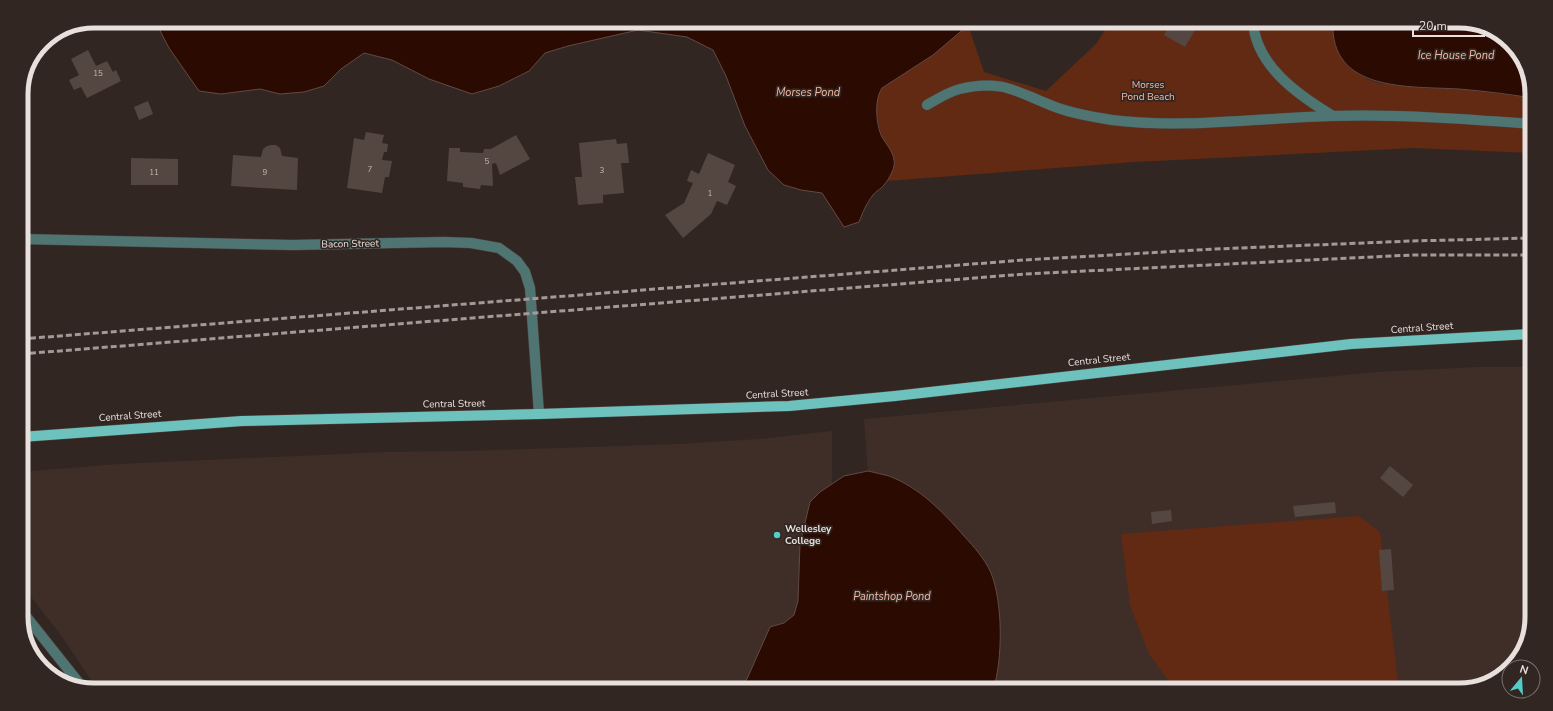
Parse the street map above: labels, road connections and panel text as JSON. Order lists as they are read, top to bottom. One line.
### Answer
{"streets":{"main road":["Central Street"],"street":["Bacon Street"]},"crossings":[["Bacon Street","Central Street"]],"water":["Ice House Pond","Morses Pond","Paintshop Pond"],"parks":["Morses Pond Beach"],"places":["Wellesley College"],"house_numbers":["15","5","7","3","11","9","1"],"scale_bar":"20 m","north":"top"}
